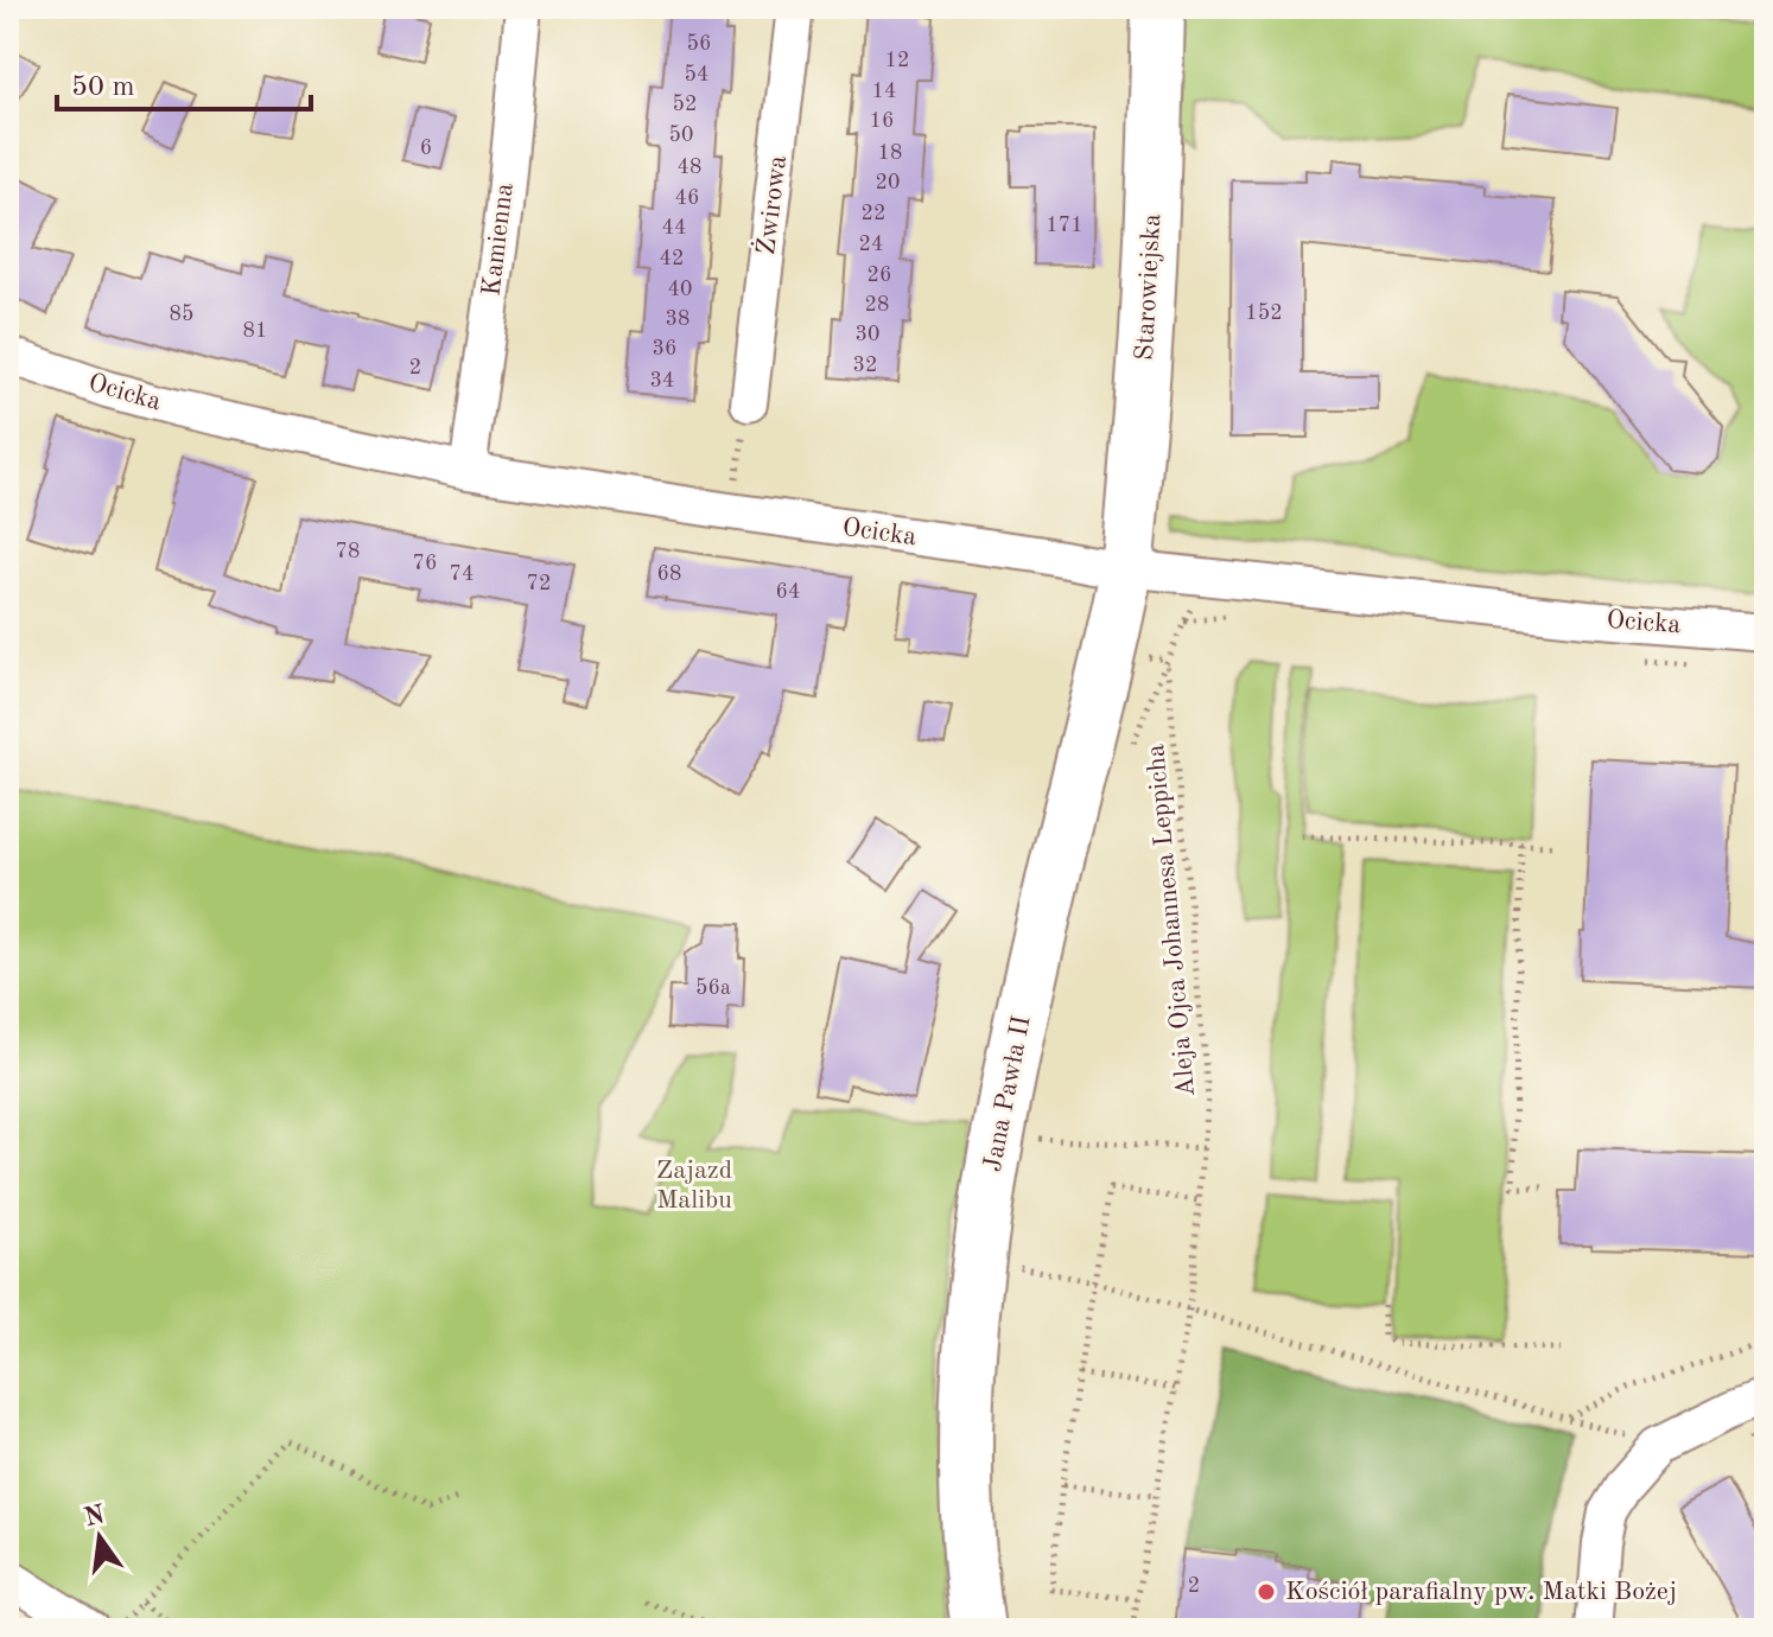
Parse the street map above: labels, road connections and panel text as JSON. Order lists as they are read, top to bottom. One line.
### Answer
{"streets":{"main road":["Starowiejska","Jana Pawła II"],"street":["Żwirowa","Kamienna","Ocicka"],"path":["Aleja Ojca Johannesa Leppicha"]},"crossings":[["Kamienna","Ocicka"],["Starowiejska","Ocicka"],["Starowiejska","Jana Pawła II"],["Ocicka","Jana Pawła II"]],"parks":["Zajazd Malibu"],"places":["Kościół parafialny pw. Matki Bożej"],"house_numbers":["56","12","54","14","52","16","50","6","18","48","20","46","22","171","44","24","42","26","40","28","152","85","38","81","30","36","32","2","34","78","76","74","68","72","64","56a","2"],"scale_bar":"50 m","north":"top"}
